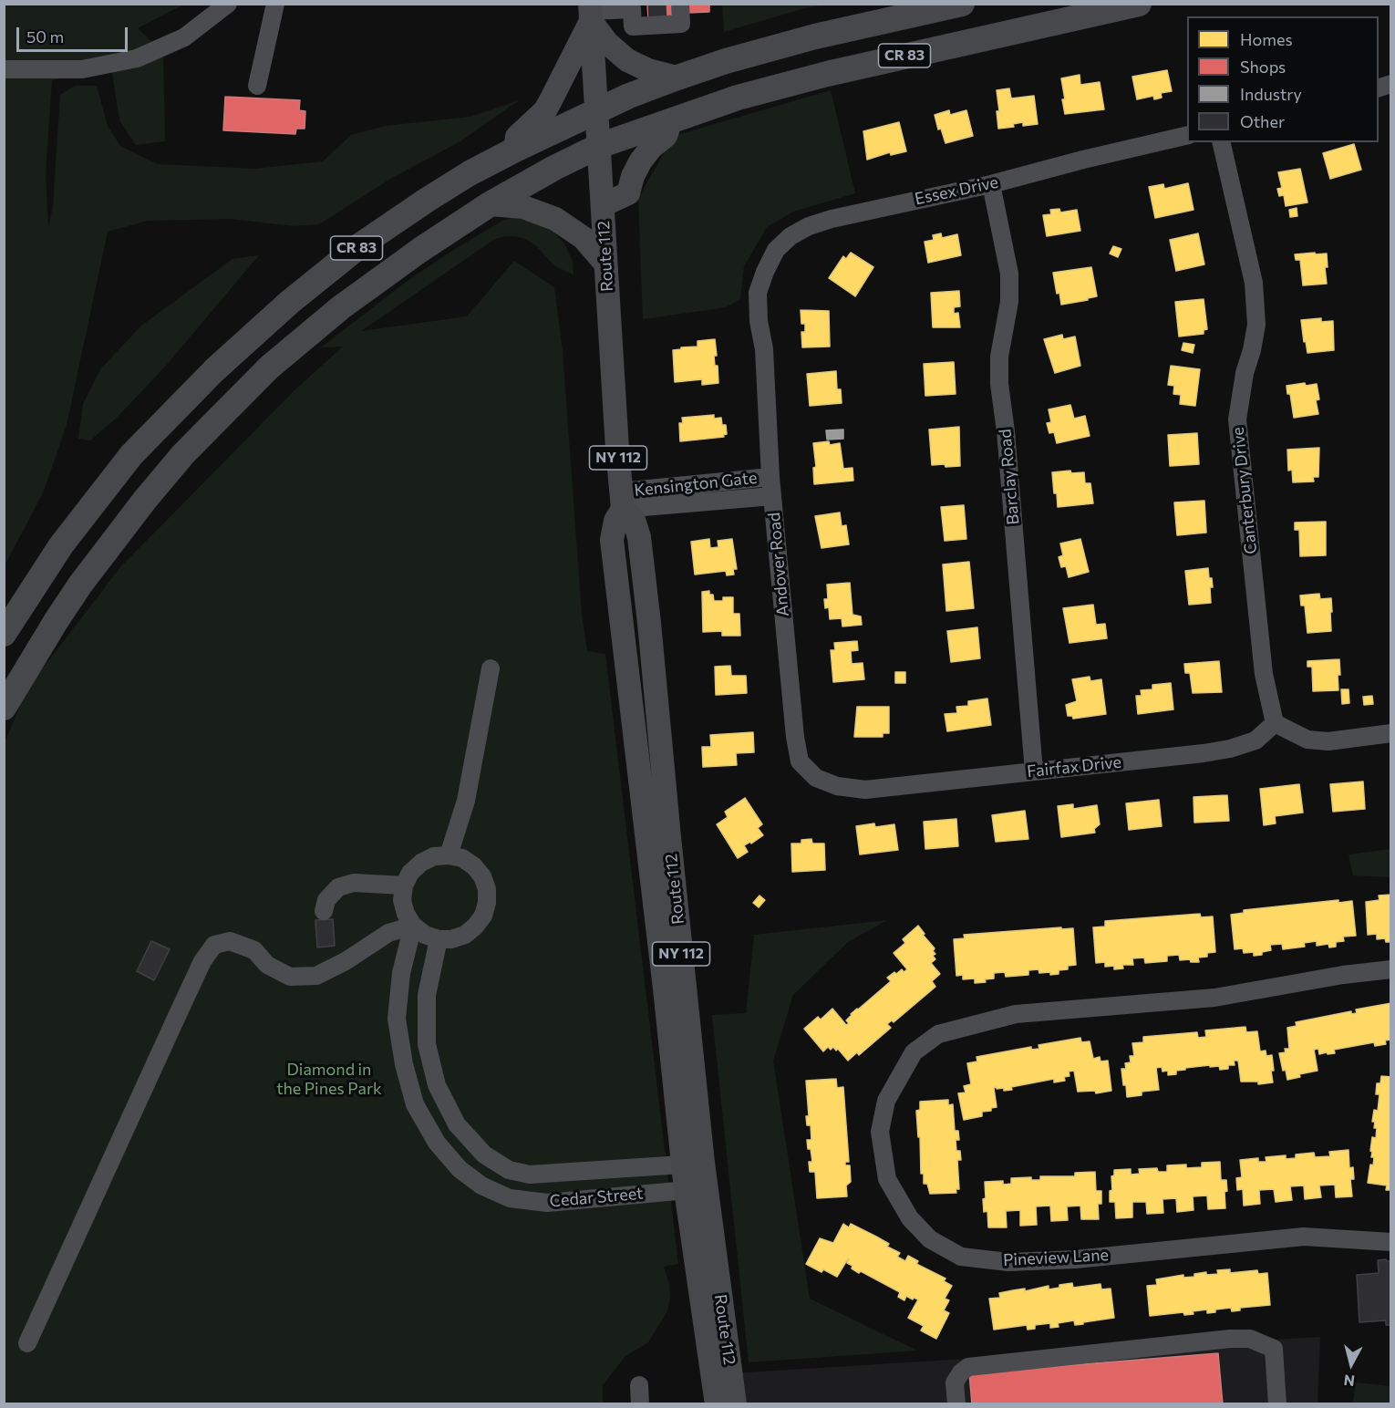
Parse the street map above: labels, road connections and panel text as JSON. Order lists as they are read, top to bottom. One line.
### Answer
{"streets":{"highway":["CR 83"],"main road":["Route 112","NY 112"],"street":["Essex Drive","Barclay Road","Kensington Gate","Canterbury Drive","Andover Road","Fairfax Drive","Cedar Street","Pineview Lane"]},"crossings":[["CR 83","Route 112"],["Essex Drive","Barclay Road"],["Essex Drive","Andover Road"],["Route 112","Kensington Gate"],["Route 112","Cedar Street"],["Barclay Road","Fairfax Drive"],["Kensington Gate","Andover Road"],["Canterbury Drive","Fairfax Drive"],["Andover Road","Fairfax Drive"]],"parks":["Diamond in the Pines Park"],"legend":["Homes","Shops","Industry","Other"],"scale_bar":"50 m","north":"bottom"}
